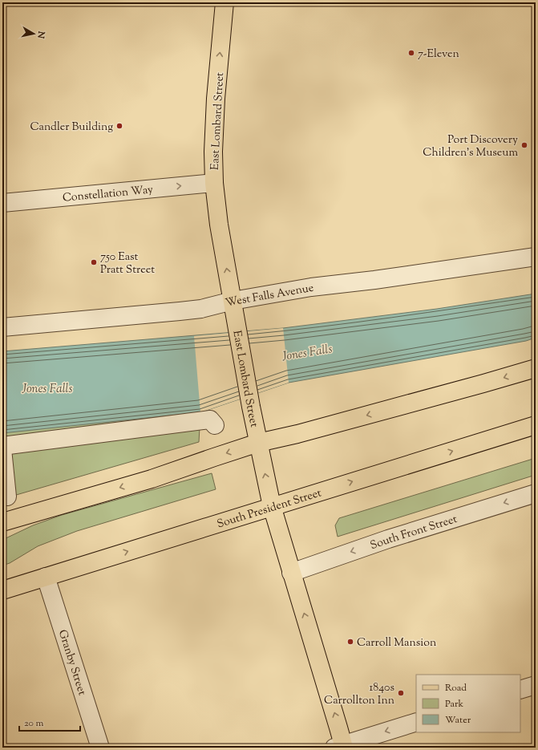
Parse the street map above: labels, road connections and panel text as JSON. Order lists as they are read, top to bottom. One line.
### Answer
{"streets":{"main road":["East Lombard Street","South President Street"],"street":["Constellation Way","West Falls Avenue","South Front Street","Granby Street"]},"crossings":[["East Lombard Street","Constellation Way"],["East Lombard Street","West Falls Avenue"],["East Lombard Street","South President Street"],["East Lombard Street","South Front Street"],["South President Street","Granby Street"]],"one_way":["East Lombard Street","Constellation Way","South Front Street"],"water":["Jones Falls"],"places":["7-Eleven","Candler Building","Port Discovery Children's Museum","750 East Pratt Street","Carroll Mansion","1840s Carrollton Inn"],"legend":["Road","Park","Water"],"scale_bar":"20 m","north":"right"}
